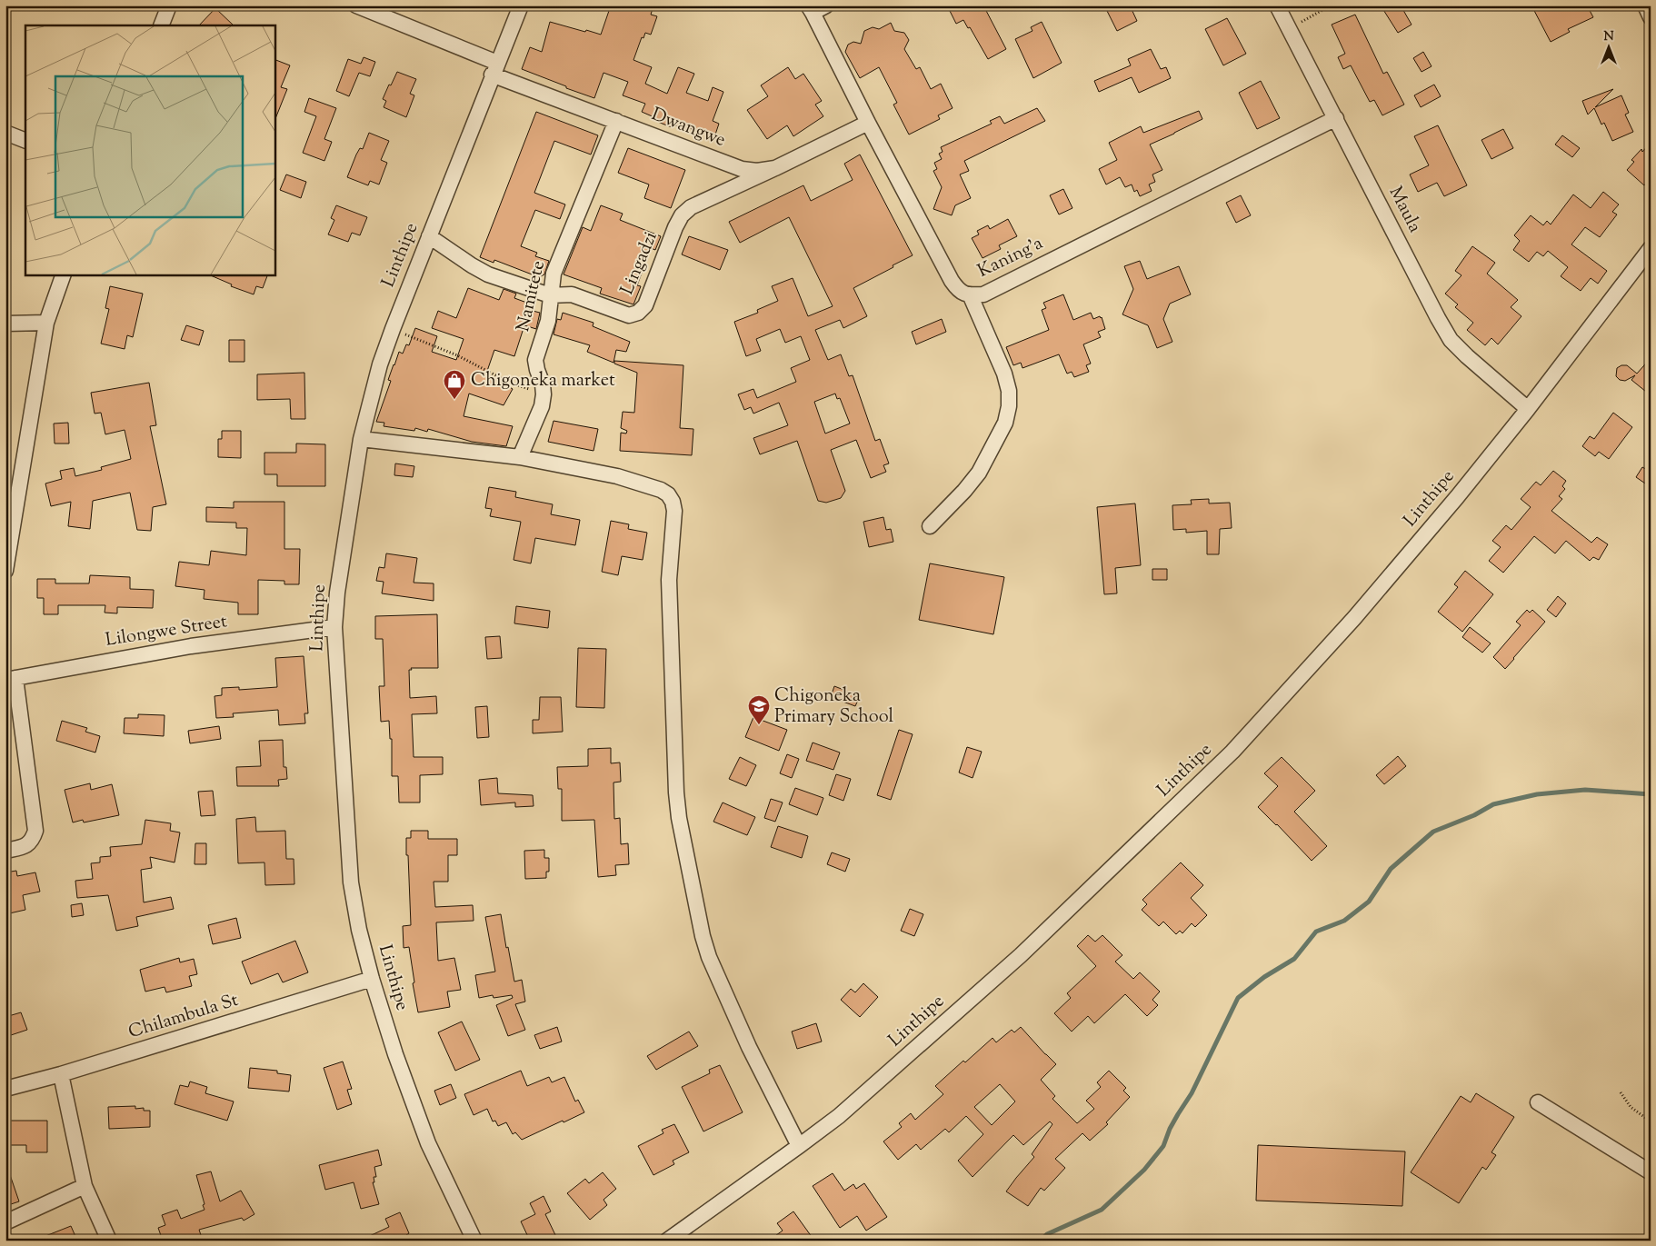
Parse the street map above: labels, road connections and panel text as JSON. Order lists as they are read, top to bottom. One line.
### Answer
{"streets":{"street":["Dwangwe","Maula","Linthipe","Kaning'a","Lingadzi","Namitete","Lilongwe Street","Chilambula St"]},"crossings":[["Dwangwe","Linthipe"],["Dwangwe","Kaning'a"],["Dwangwe","Lingadzi"],["Dwangwe","Namitete"],["Maula","Linthipe"],["Maula","Kaning'a"],["Linthipe","Lingadzi"],["Linthipe","Lilongwe Street"],["Linthipe","Chilambula St"],["Lingadzi","Namitete"]],"places":{"shop":["Chigoneka market"],"school or university":["Chigoneka Primary School"]},"north":"top"}
